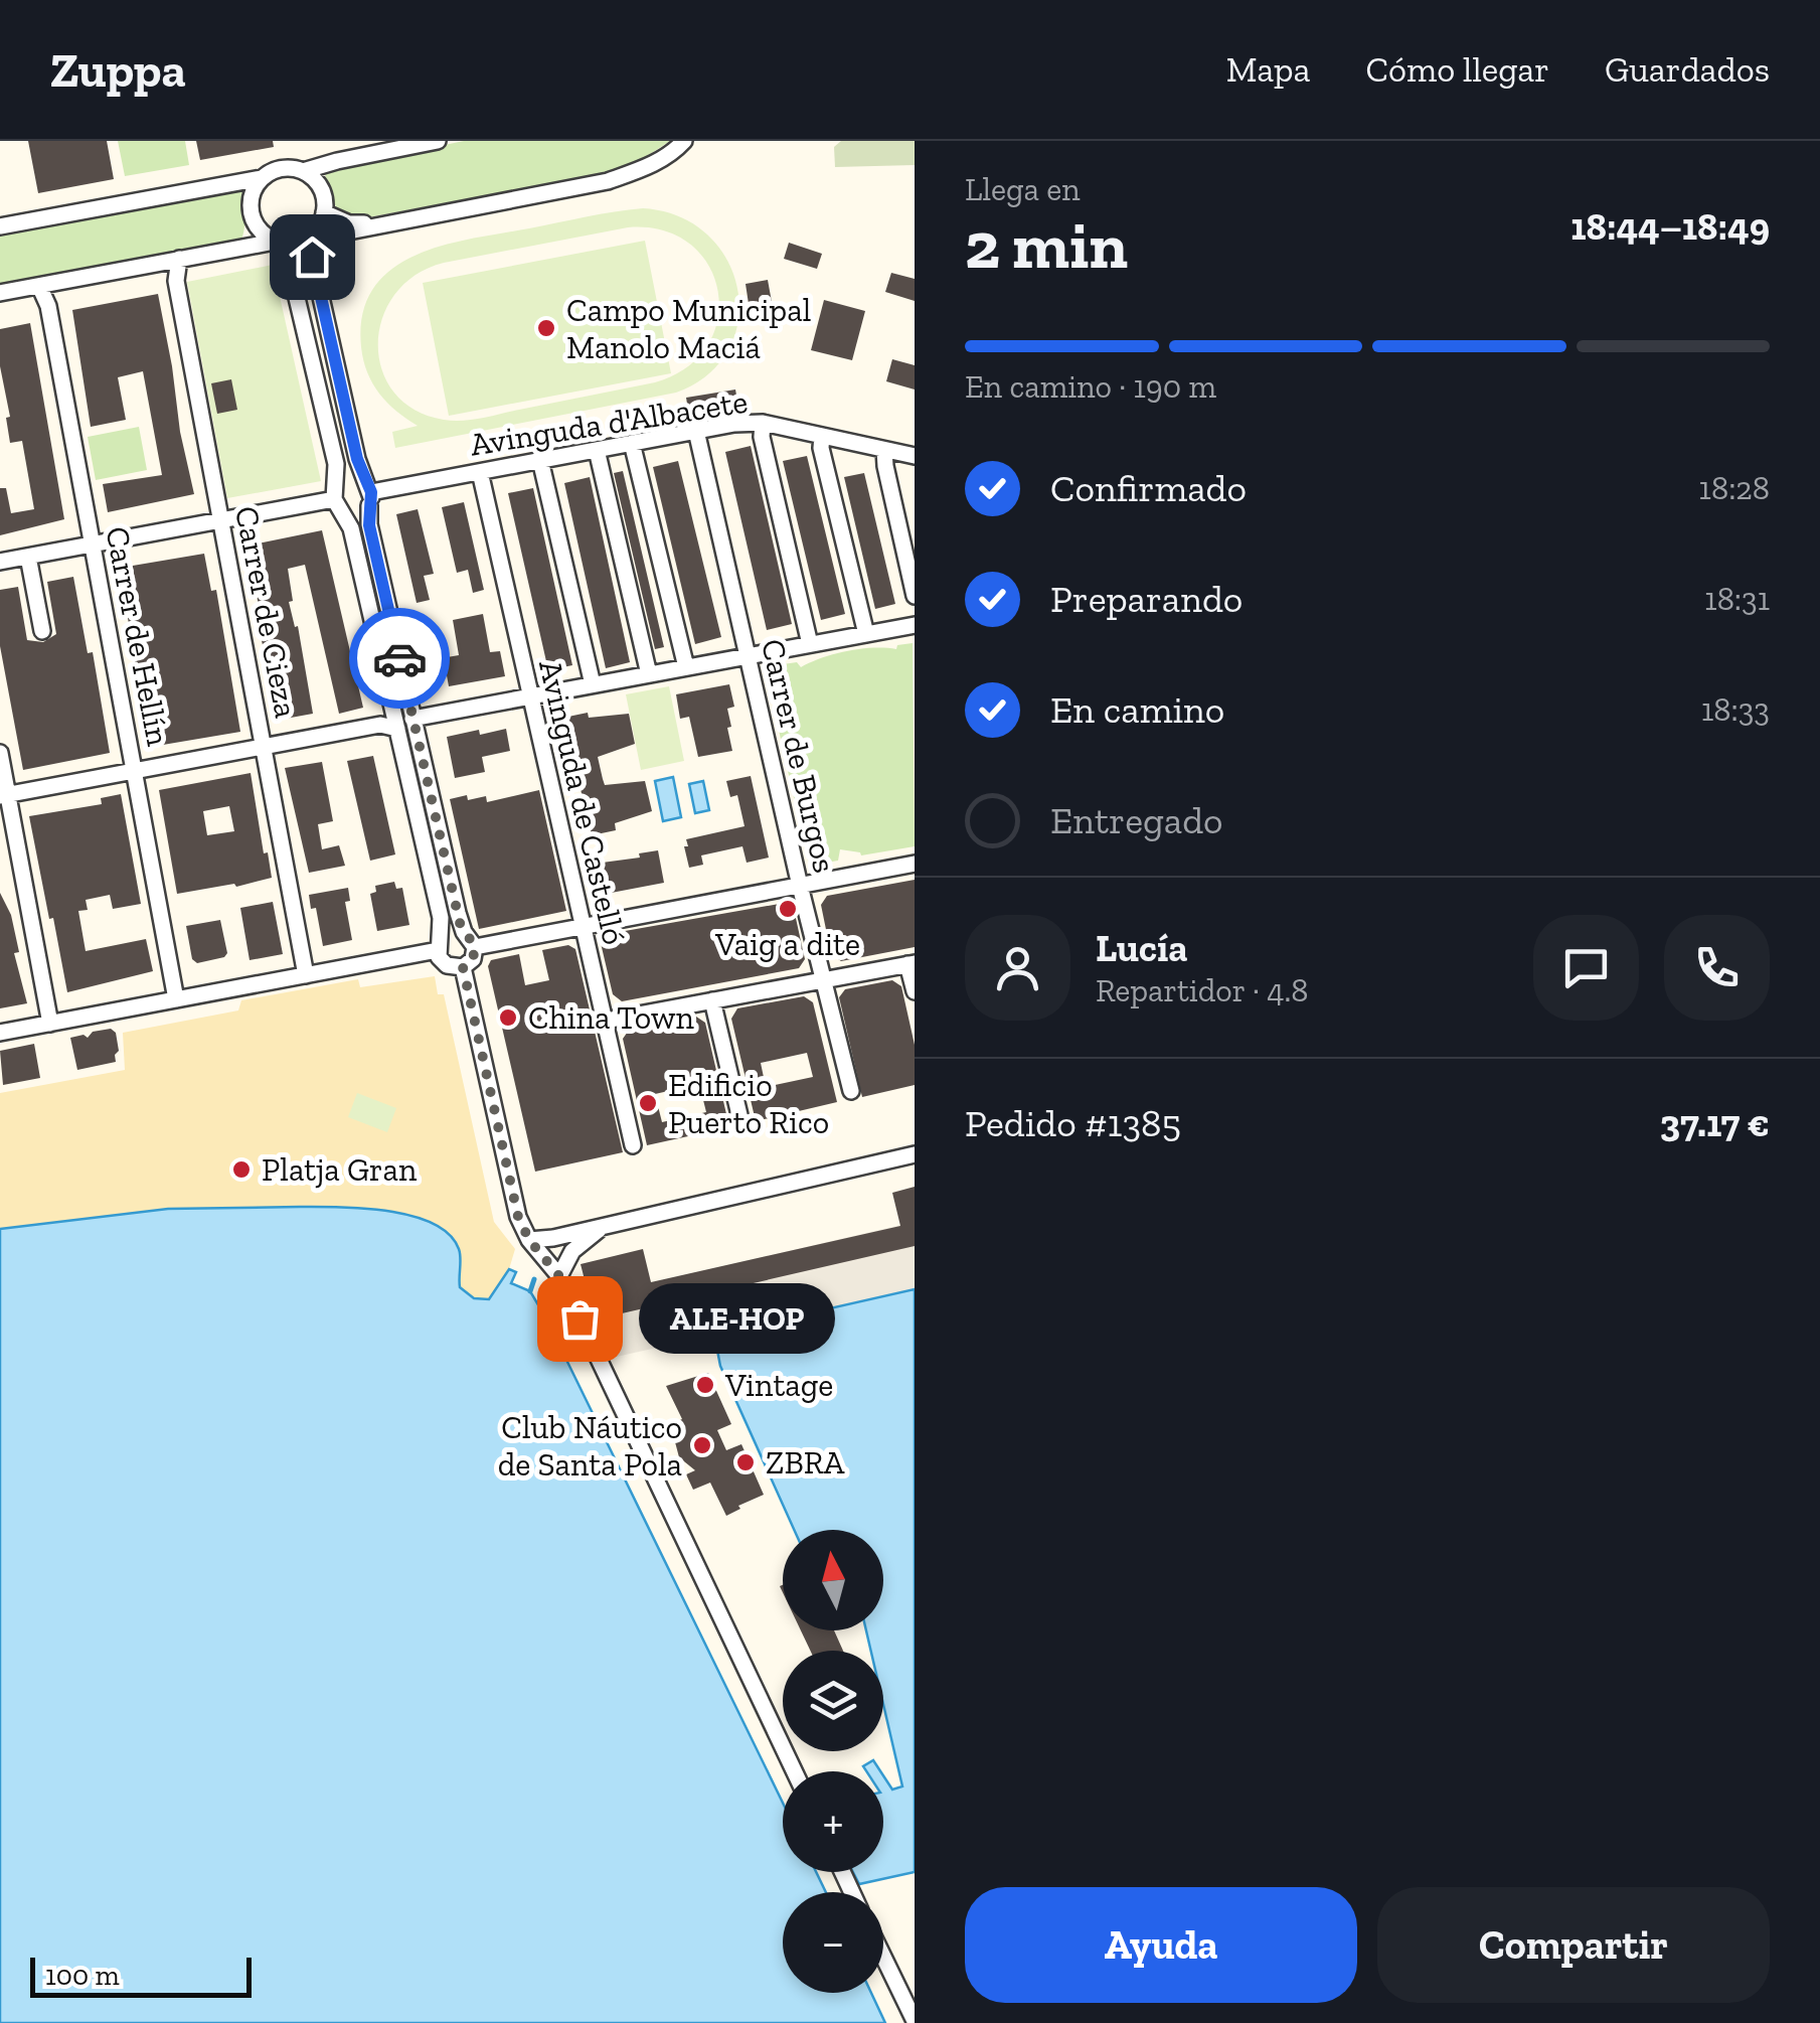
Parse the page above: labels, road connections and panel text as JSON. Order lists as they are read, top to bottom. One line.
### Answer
{"streets":{"street":["Avinguda d'Albacete","Carrer de Cieza","Carrer de Hellín","Carrer de Burgos","Avinguda de Castelló"]},"crossings":[["Avinguda d'Albacete","Carrer de Burgos"],["Avinguda d'Albacete","Avinguda de Castelló"]],"places":["Campo Municipal Manolo Maciá","Vaig a dite","China Town","Edificio Puerto Rico","Platja Gran","ALE-HOP","Vintage","Club Náutico de Santa Pola","ZBRA"],"scale_bar":"100 m","north":"top","page":{"header":"Zuppa","nav":["Mapa","Cómo llegar","Guardados"],"heading":["2 min","Llega en","18:44–18:49"],"panel":["Lucía","Repartidor · 4.8","Pedido #1385","37.17 €"],"bar":"En camino · 190 m","list":[["Confirmado","18:28"],["Preparando","18:31"],["En camino","18:33"],"Entregado"],"bubble":"ALE-HOP","map_buttons":["+","−"],"buttons":["Ayuda","Compartir"],"scale":"100 m"}}
